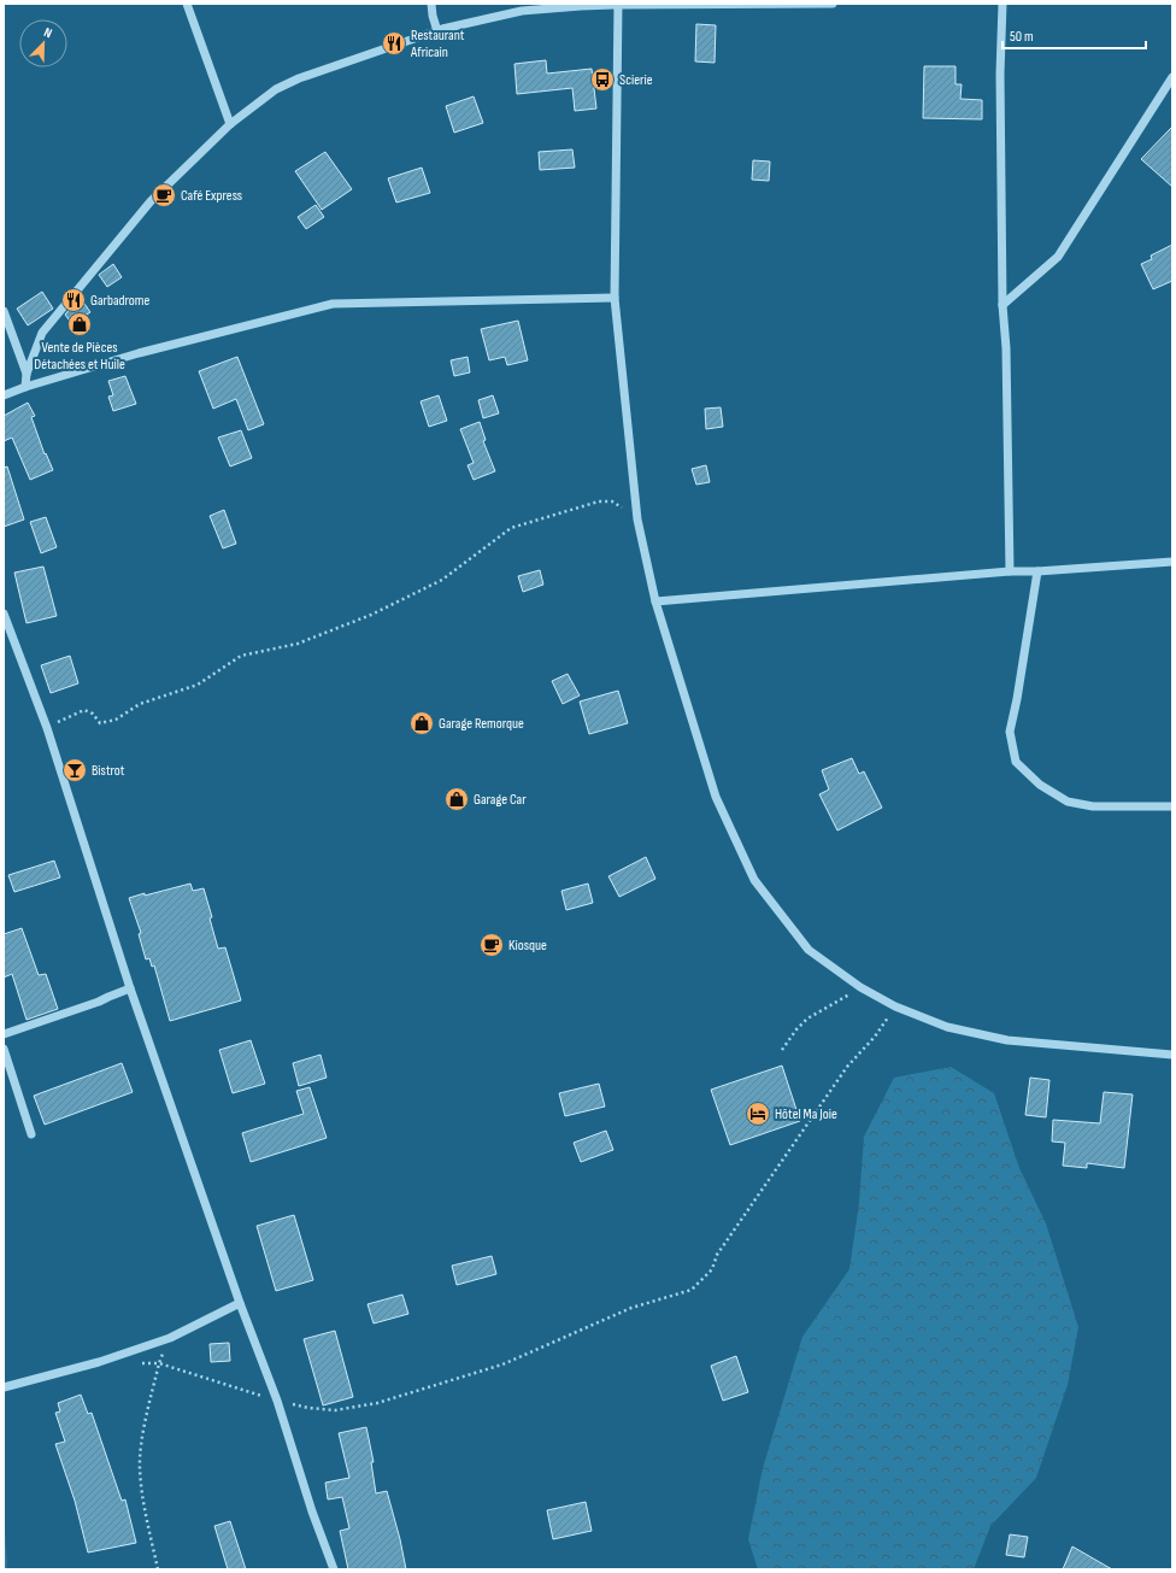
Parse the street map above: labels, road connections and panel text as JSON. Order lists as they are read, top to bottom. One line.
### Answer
{"places":{"restaurant":["Restaurant Africain","Garbadrome"],"bus stop":["Scierie"],"cafe":["Café Express","Kiosque"],"shop":["Vente de Pièces Détachées et Huile","Garage Remorque","Garage Car"],"bar":["Bistrot"],"hotel":["Hôtel Ma Joie"]},"scale_bar":"50 m","north":"top right"}
